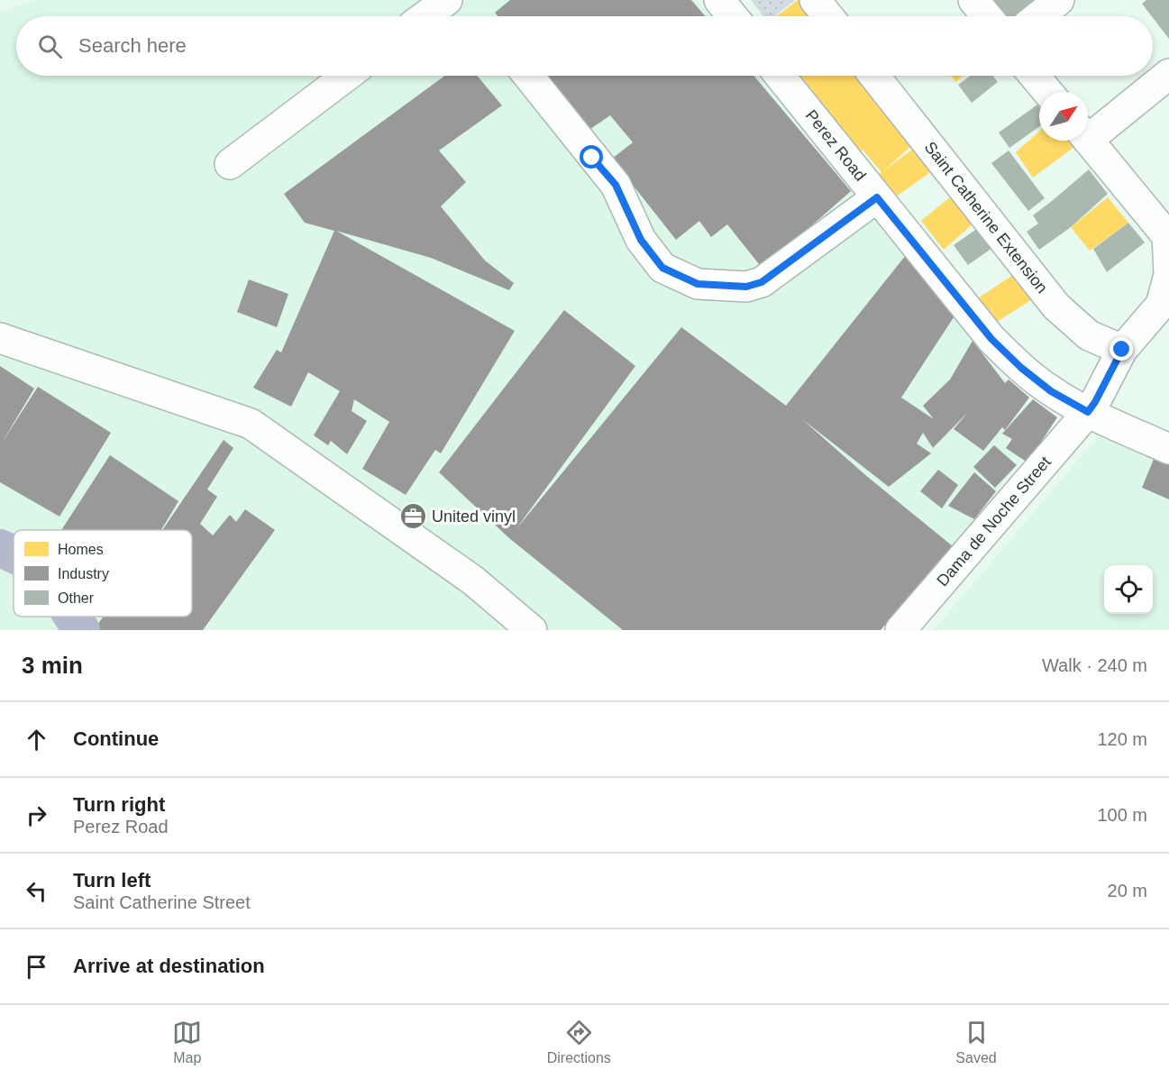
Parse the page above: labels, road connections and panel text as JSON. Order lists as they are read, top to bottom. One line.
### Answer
{"streets":{"street":["Perez Road","Saint Catherine Extension","Dama de Noche Street"]},"crossings":[["Perez Road","Dama de Noche Street"],["Saint Catherine Extension","Dama de Noche Street"]],"places":{"office":["United vinyl"]},"legend":["Homes","Industry","Other"],"north":"top right","page":{"search":"Search here","heading":["3 min","Walk · 240 m"],"list":[["Continue","120 m"],["Turn right","Perez Road","100 m"],["Turn left","Saint Catherine Street","20 m"],"Arrive at destination"],"nav":["Map","Directions","Saved"]}}
